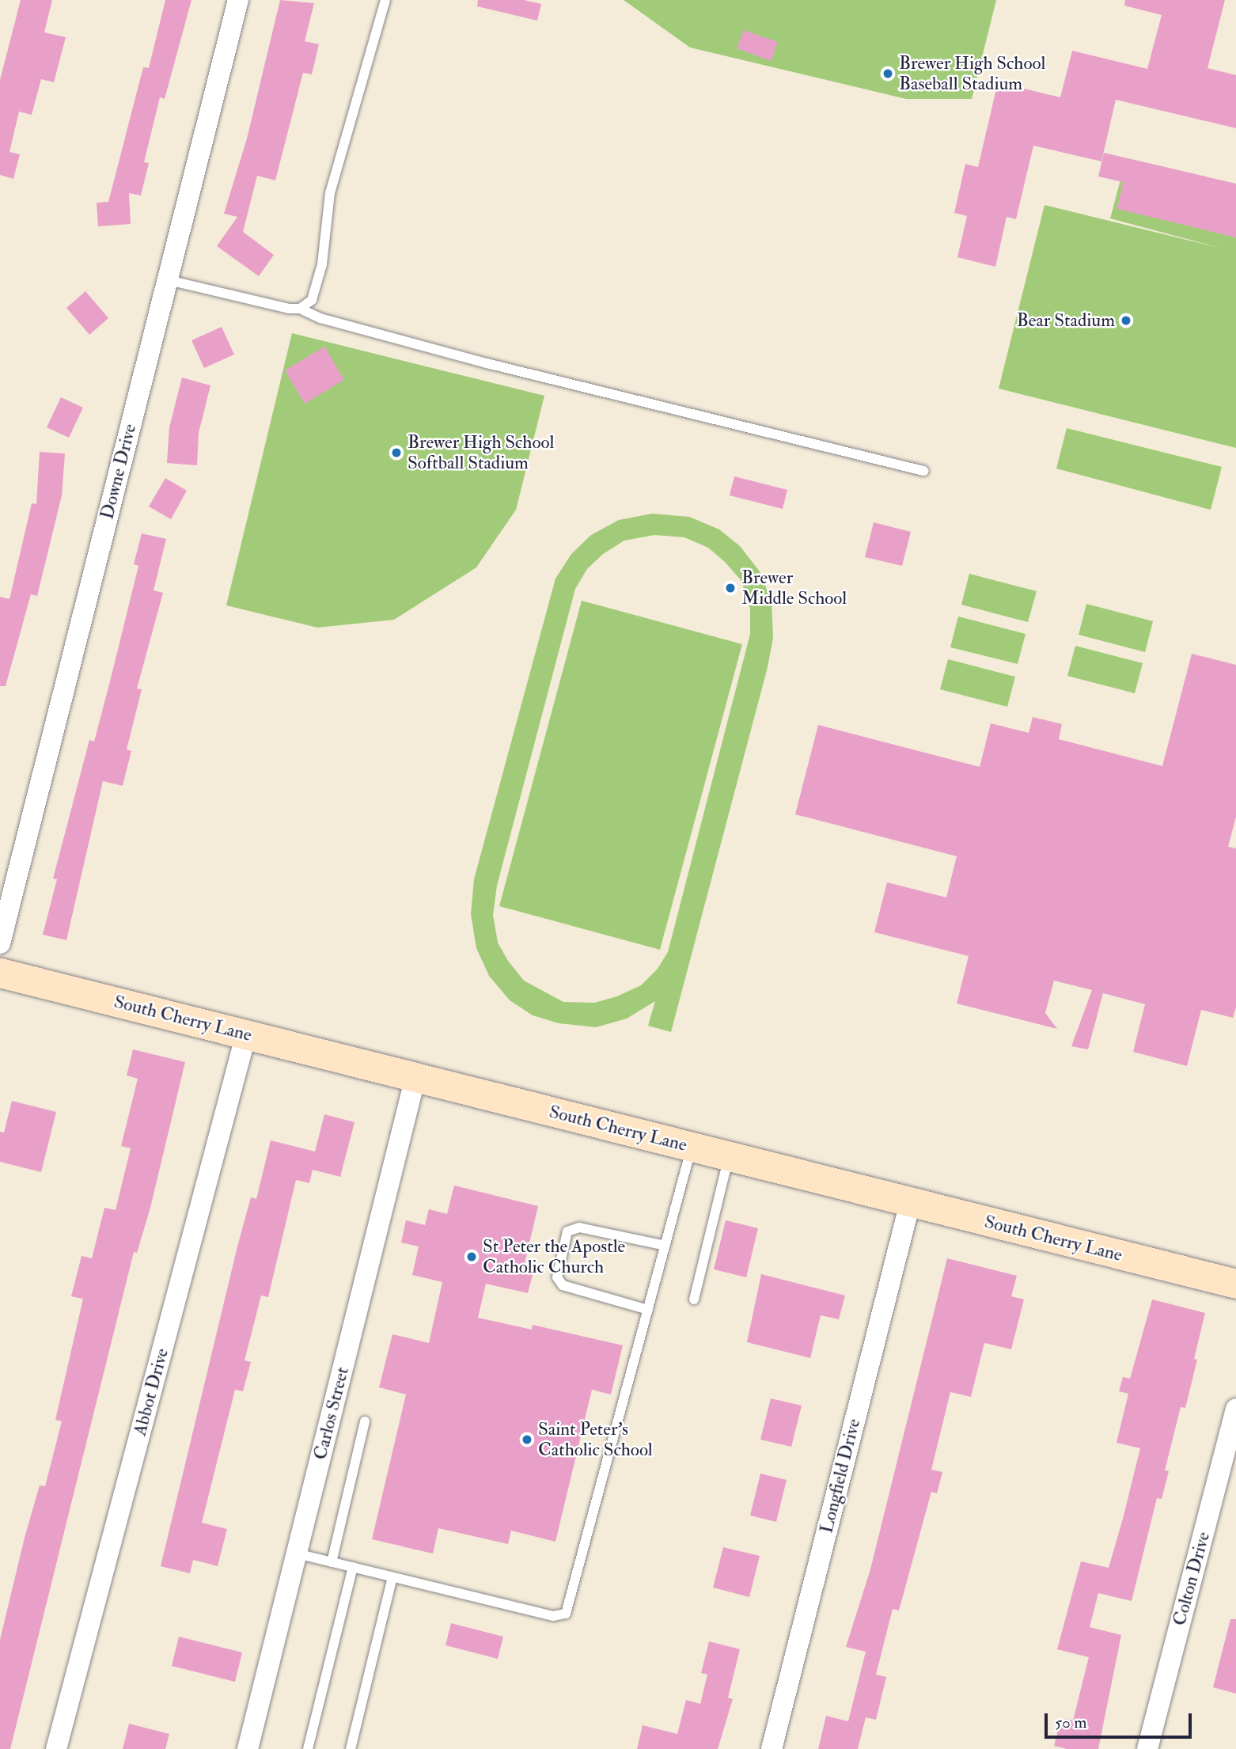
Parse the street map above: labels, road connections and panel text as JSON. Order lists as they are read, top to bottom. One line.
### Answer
{"streets":{"street":["Downe Drive","South Cherry Lane","Abbot Drive","Carlos Street","Longfield Drive","Colton Drive"]},"crossings":[["South Cherry Lane","Abbot Drive"],["South Cherry Lane","Carlos Street"],["South Cherry Lane","Longfield Drive"]],"places":["Brewer High School Baseball Stadium","Bear Stadium","Brewer High School Softball Stadium","Brewer Middle School","St Peter the Apostle Catholic Church","Saint Peter's Catholic School"],"scale_bar":"50 m"}
